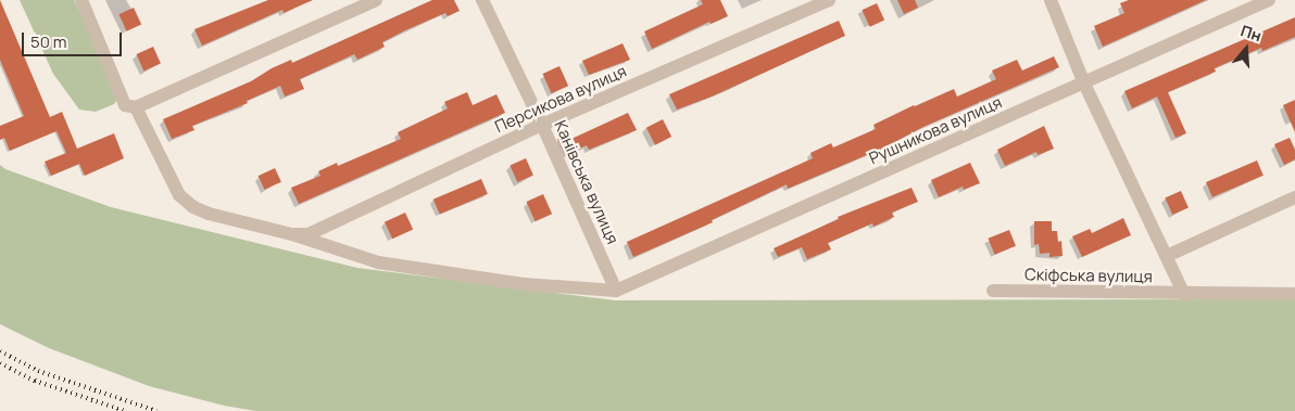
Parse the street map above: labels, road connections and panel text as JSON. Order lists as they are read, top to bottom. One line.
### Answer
{"streets":{"street":["Персикова вулиця","Рушникова вулиця","Канівська вулиця","Скіфська вулиця"]},"crossings":[["Персикова вулиця","Канівська вулиця"],["Рушникова вулиця","Канівська вулиця"]],"scale_bar":"50 m","north":"top"}
